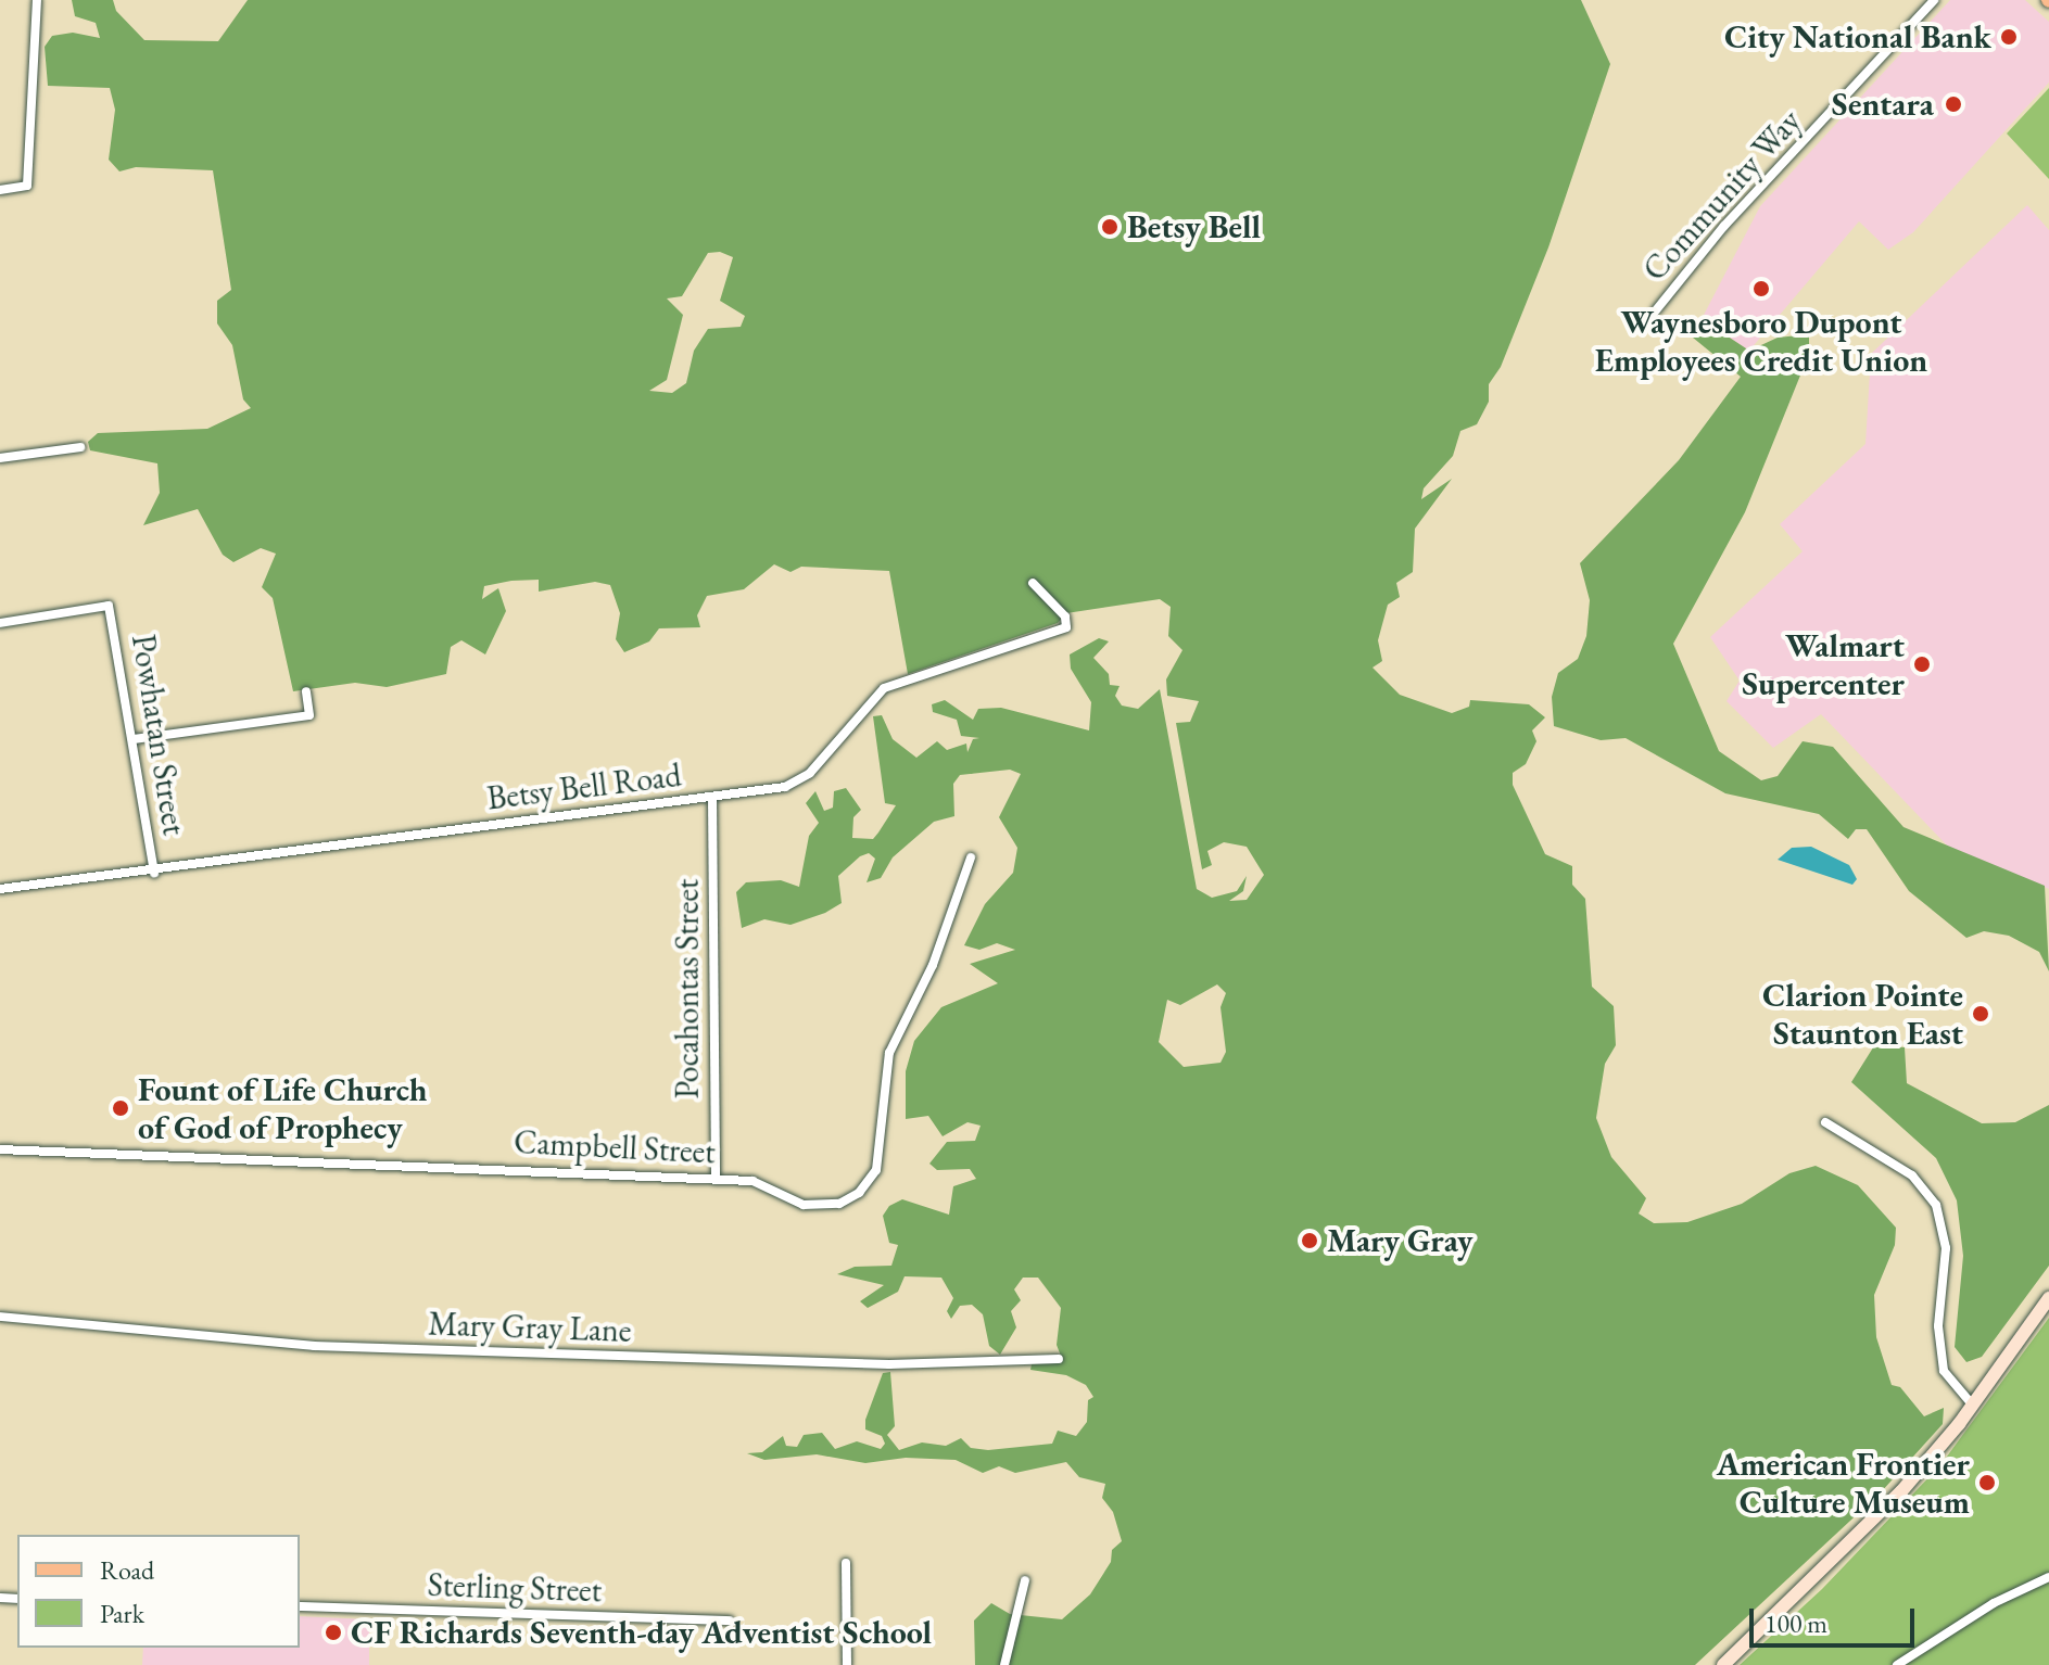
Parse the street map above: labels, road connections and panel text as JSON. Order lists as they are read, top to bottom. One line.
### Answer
{"streets":{"street":["Community Way","Powhatan Street","Betsy Bell Road","Pocahontas Street","Campbell Street","Mary Gray Lane","Sterling Street"]},"crossings":[["Powhatan Street","Betsy Bell Road"],["Betsy Bell Road","Pocahontas Street"],["Pocahontas Street","Campbell Street"]],"places":["City National Bank","Sentara","Betsy Bell","Waynesboro Dupont Employees Credit Union","Walmart Supercenter","Clarion Pointe Staunton East","Fount of Life Church of God of Prophecy","Mary Gray","American Frontier Culture Museum","CF Richards Seventh-day Adventist School"],"legend":["Road","Park"],"scale_bar":"100 m"}
